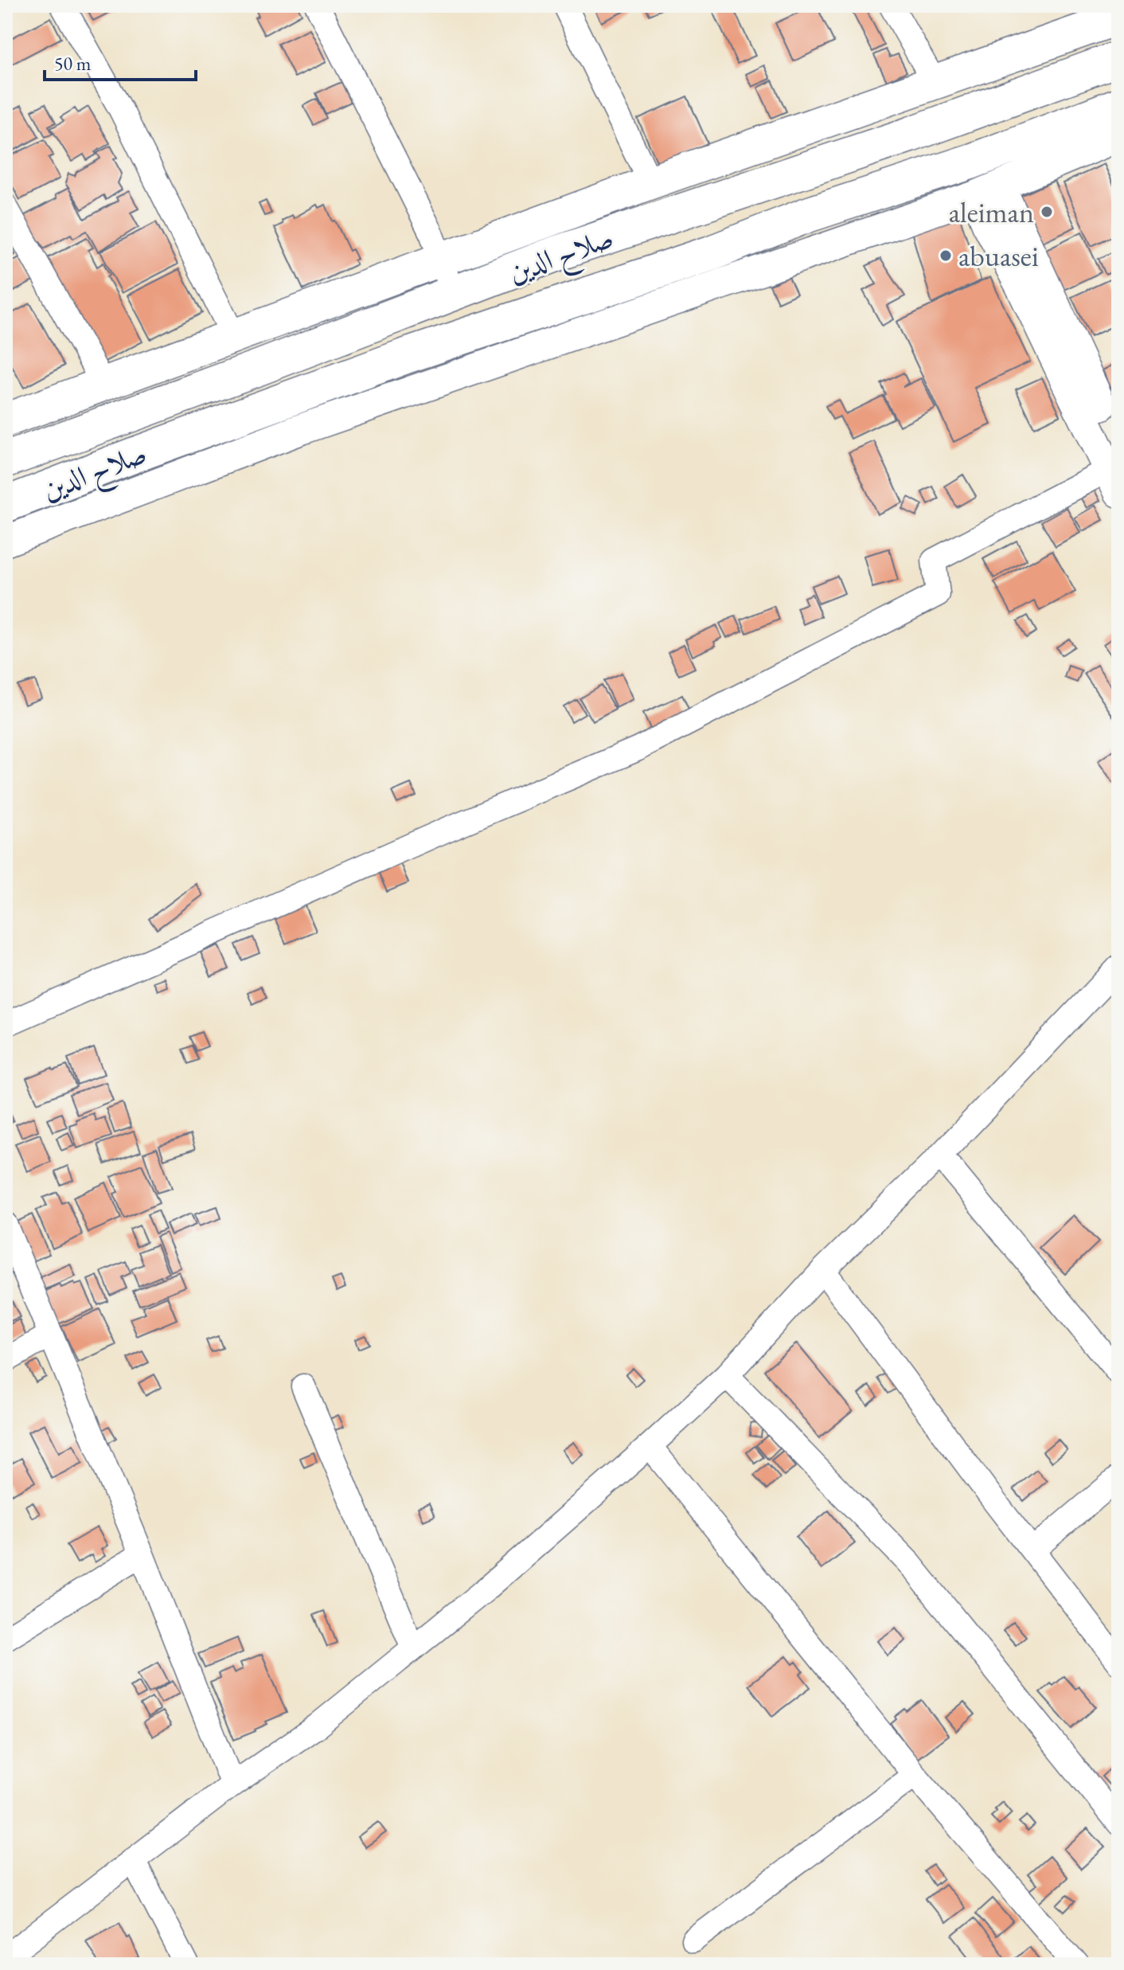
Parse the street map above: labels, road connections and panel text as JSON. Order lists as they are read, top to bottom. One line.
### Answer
{"streets":{"highway":["صلاح الدين"]},"places":["aleiman","abuasei"],"scale_bar":"50 m"}
